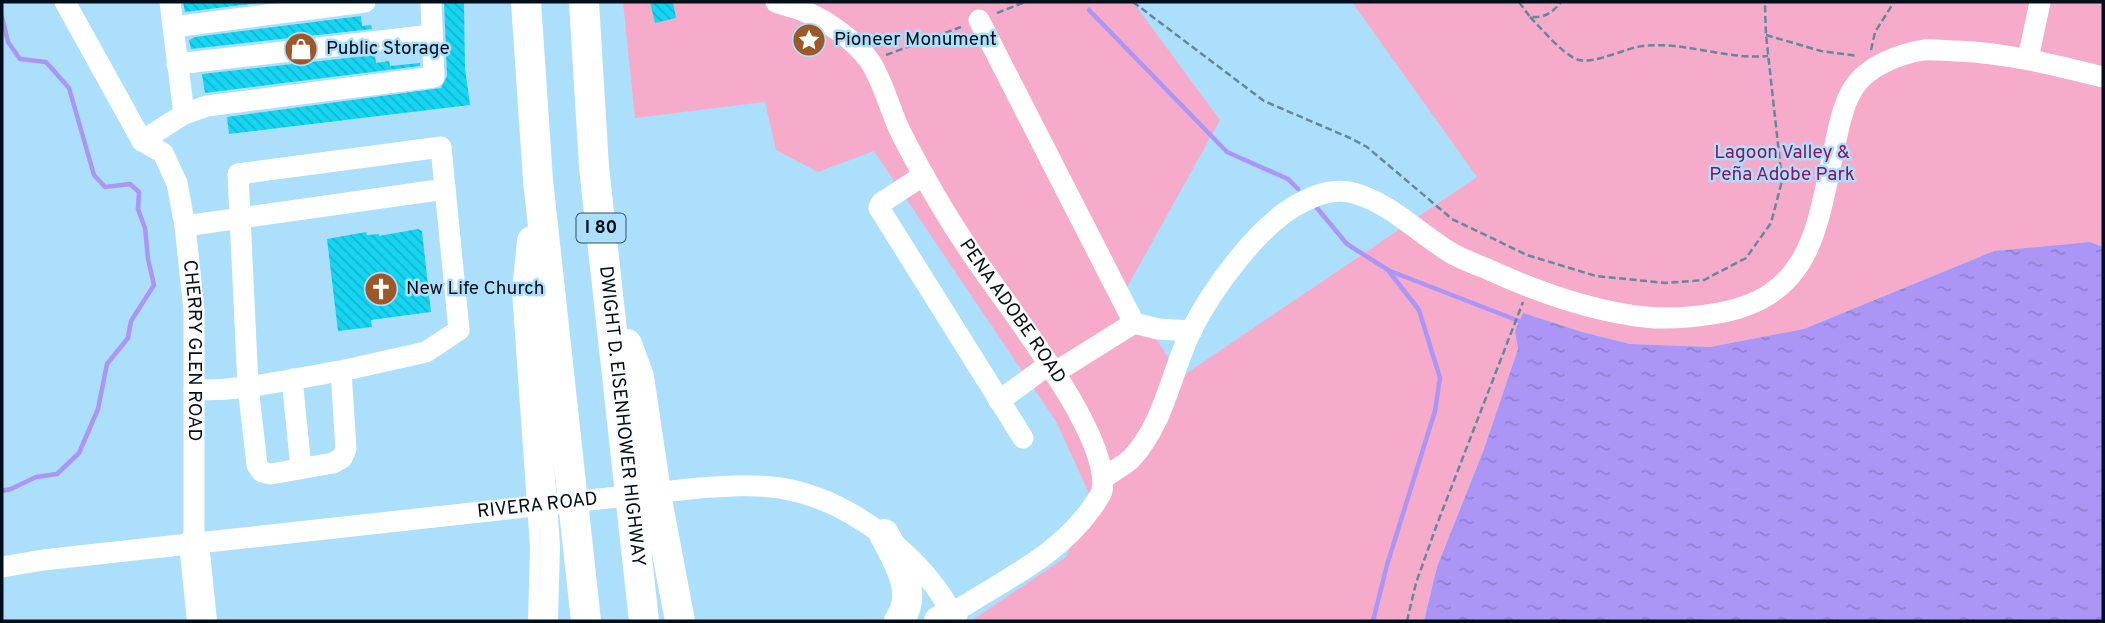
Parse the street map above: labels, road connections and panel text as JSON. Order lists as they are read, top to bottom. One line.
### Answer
{"streets":{"highway":["I 80","DWIGHT D. EISENHOWER HIGHWAY"],"street":["PENA ADOBE ROAD","CHERRY GLEN ROAD","RIVERA ROAD"]},"crossings":[["CHERRY GLEN ROAD","RIVERA ROAD"]],"parks":["Lagoon Valley & Peña Adobe Park"],"places":{"place":["Pioneer Monument"],"shop":["Public Storage"],"church":["New Life Church"]}}
